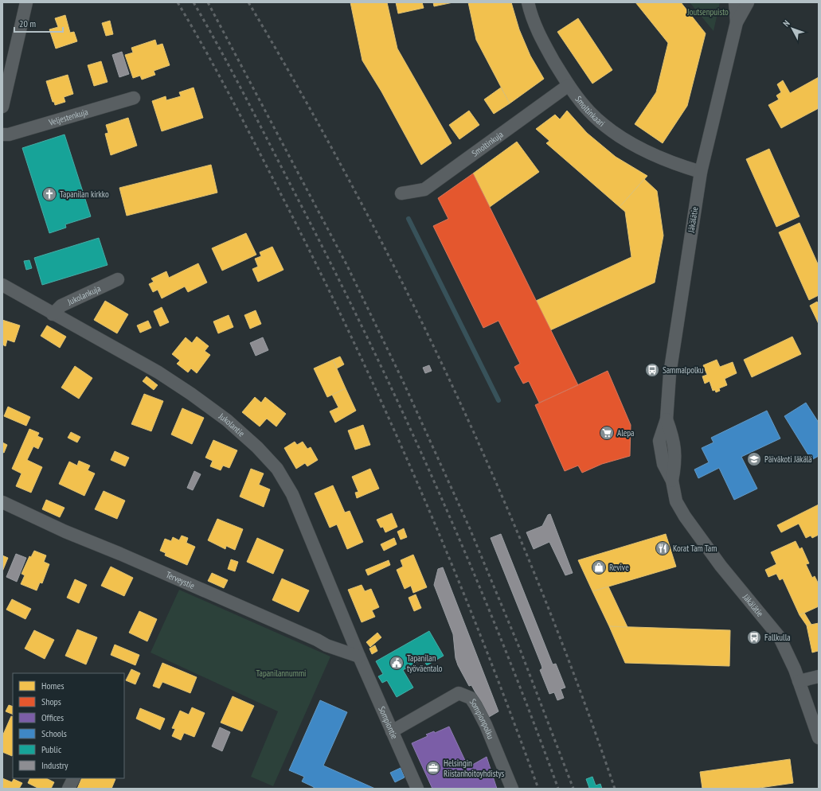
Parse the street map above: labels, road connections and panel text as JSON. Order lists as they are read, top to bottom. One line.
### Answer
{"streets":{"street":["Smoltinkaari","Veljestenkuja","Smoltinkuja","Jäkälätie","Jukolankuja","Jukolantie","Terveystie","Sompionpolku","Sompiontie"]},"crossings":[["Smoltinkaari","Smoltinkuja"],["Smoltinkaari","Jäkälätie"],["Jukolankuja","Jukolantie"],["Jukolantie","Terveystie"],["Jukolantie","Sompiontie"],["Terveystie","Sompiontie"],["Sompionpolku","Sompiontie"]],"parks":["Joutsenpuisto","Tapanilannummi"],"places":{"church":["Tapanilan kirkko"],"bus stop":["Sammalpolku","Fallkulla"],"supermarket":["Alepa"],"school or university":["Päiväkoti Jäkälä"],"restaurant":["Korat Tam Tam"],"shop":["Revive"],"public building":["Tapanilan työväentalo"],"office":["Helsingin Riistanhoitoyhdistys"]},"legend":["Homes","Shops","Offices","Schools","Public","Industry"],"scale_bar":"20 m","north":"top left"}
